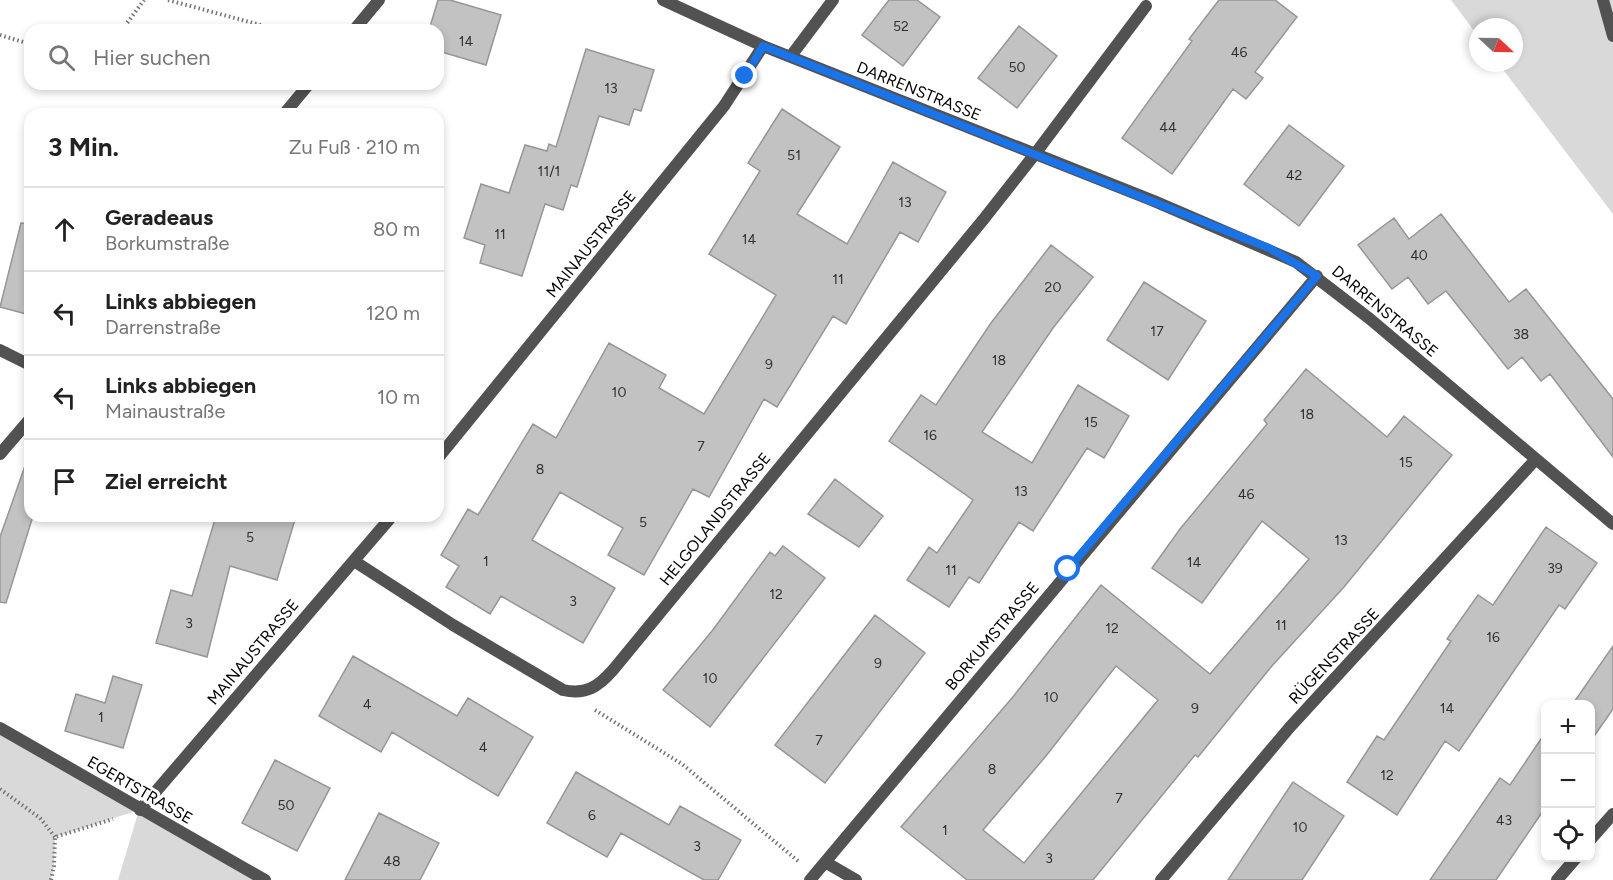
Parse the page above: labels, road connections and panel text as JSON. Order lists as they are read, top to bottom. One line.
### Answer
{"streets":{"street":["DARRENSTRASSE","MAINAUSTRASSE","HELGOLANDSTRASSE","BORKUMSTRASSE","RÜGENSTRASSE","EGERTSTRASSE"]},"crossings":[["DARRENSTRASSE","MAINAUSTRASSE"],["DARRENSTRASSE","HELGOLANDSTRASSE"],["DARRENSTRASSE","BORKUMSTRASSE"],["DARRENSTRASSE","RÜGENSTRASSE"],["MAINAUSTRASSE","EGERTSTRASSE"]],"house_numbers":["52","14","46","50","13","44","51","11/1","42","13","11","14","40","11","20","17","38","18","9","10","18","15","16","7","15","8","13","46","5","5","13","1","14","39","11","12","3","3","11","12","16","9","10","10","4","9","14","1","7","4","8","12","7","50","6","43","10","1","3","3","48"],"north":"right","page":{"search":"Hier suchen","heading":["3 Min.","Zu Fuß · 210 m"],"list":[["Geradeaus","Borkumstraße","80 m"],["Links abbiegen","Darrenstraße","120 m"],["Links abbiegen","Mainaustraße","10 m"],"Ziel erreicht"],"map_buttons":["+","−"]}}
